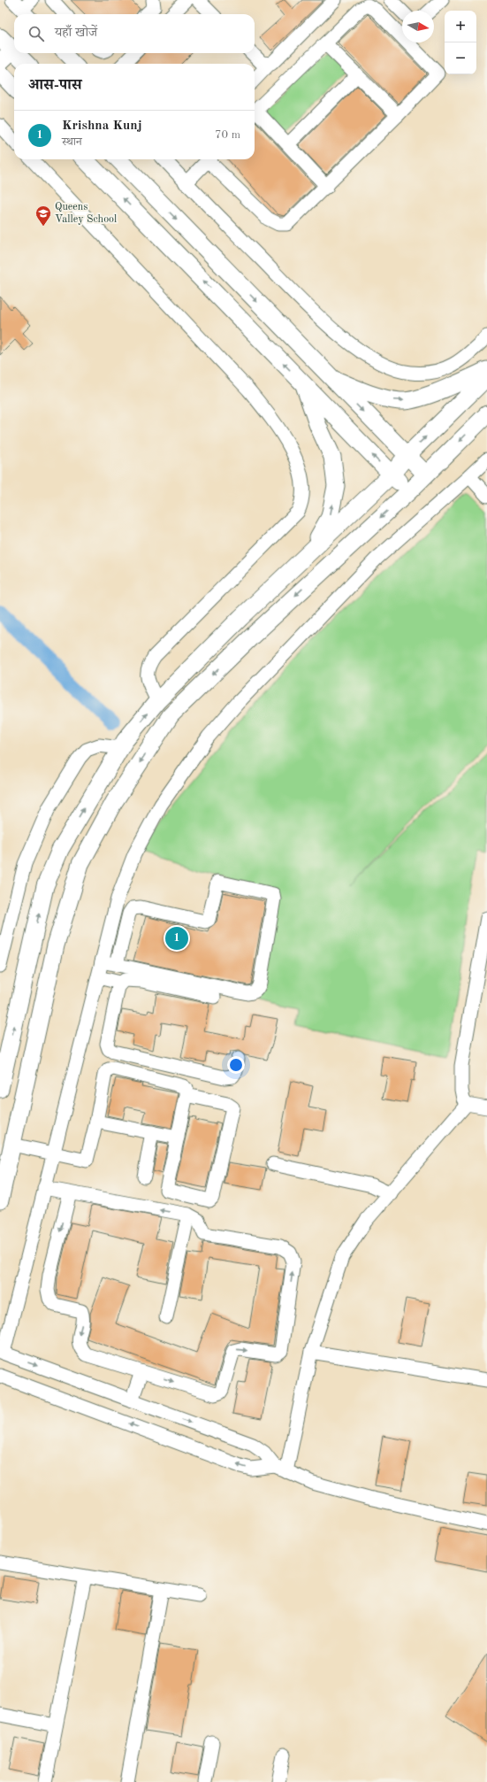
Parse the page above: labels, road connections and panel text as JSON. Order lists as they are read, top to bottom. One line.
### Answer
{"places":{"school or university":["Queens Valley School"]},"north":"right","page":{"map_buttons":["+","−"],"search":"यहाँ खोजें","heading":"आस-पास","list":[{"mark":"1","name":"Krishna Kunj","note":"स्थान","value":"70 m"}],"pins":"1"}}
